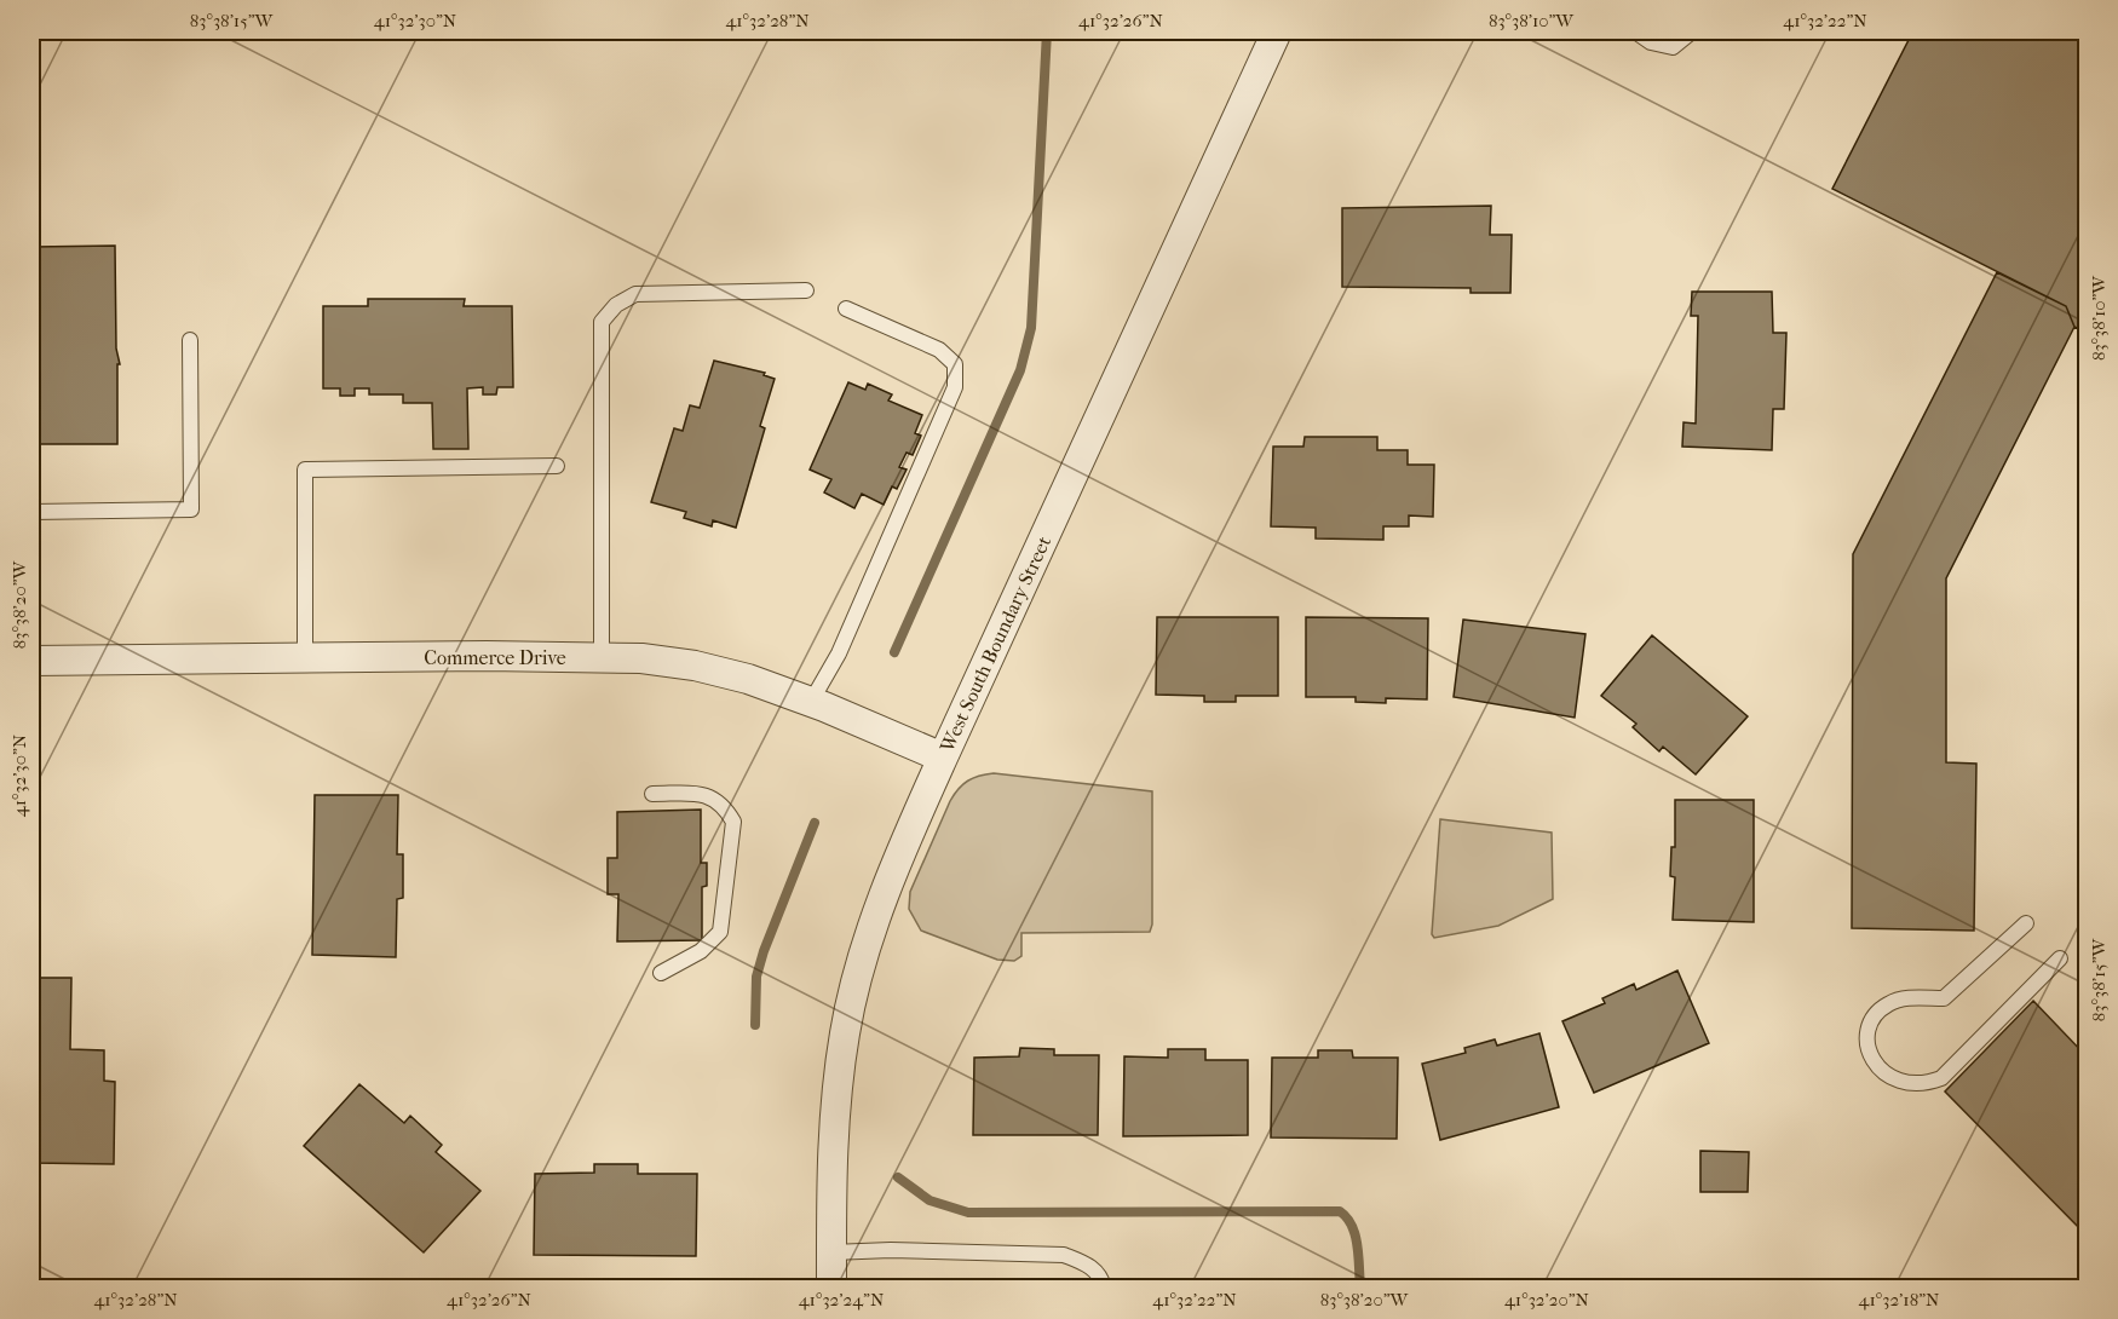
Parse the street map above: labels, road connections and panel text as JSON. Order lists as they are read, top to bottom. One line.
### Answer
{"streets":{"street":["West South Boundary Street","Commerce Drive"]},"crossings":[["West South Boundary Street","Commerce Drive"]],"coordinates":["83°38'15\"W","41°32'30\"N","41°32'28\"N","41°32'26\"N","83°38'10\"W","41°32'22\"N","83°38'20\"W","41°32'24\"N","41°32'20\"N","41°32'18\"N"]}
